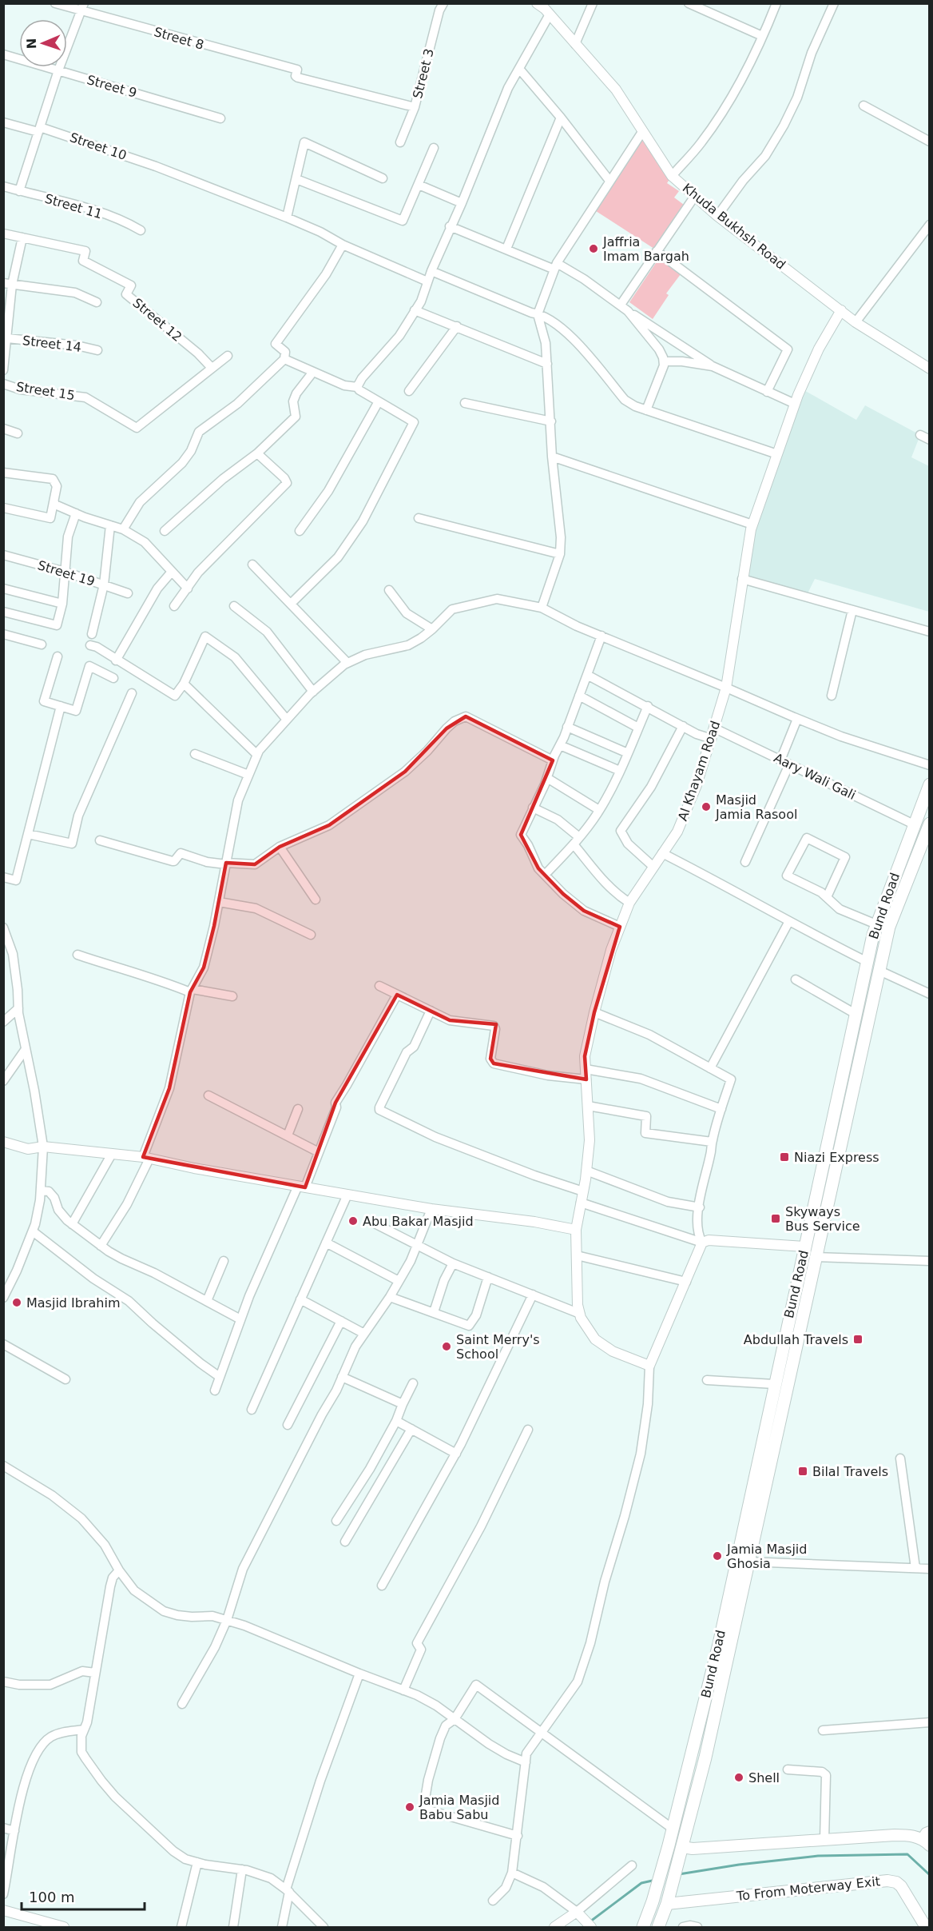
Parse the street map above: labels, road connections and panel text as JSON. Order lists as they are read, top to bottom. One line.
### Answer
{"streets":{"main road":["Bund Road","To From Moterway Exit"],"street":["Street 8","Street 3","Street 9","Street 10","Street 11","Khuda Bukhsh Road","Street 12","Street 14","Street 15","Street 19","Al Khayam Road","Aary Wali Gali"]},"crossings":[["Street 8","Street 3"],["Khuda Bukhsh Road","Al Khayam Road"],["Street 12","Street 15"],["Al Khayam Road","Aary Wali Gali"],["Aary Wali Gali","Bund Road"],["Bund Road","To From Moterway Exit"]],"places":{"other":["Jaffria Imam Bargah","Masjid Jamia Rasool","Abu Bakar Masjid","Masjid Ibrahim","Saint Merry's School","Jamia Masjid Ghosia","Shell","Jamia Masjid Babu Sabu"],"transit":["Niazi Express","Skyways Bus Service","Abdullah Travels","Bilal Travels"]},"scale_bar":"100 m","north":"left"}
